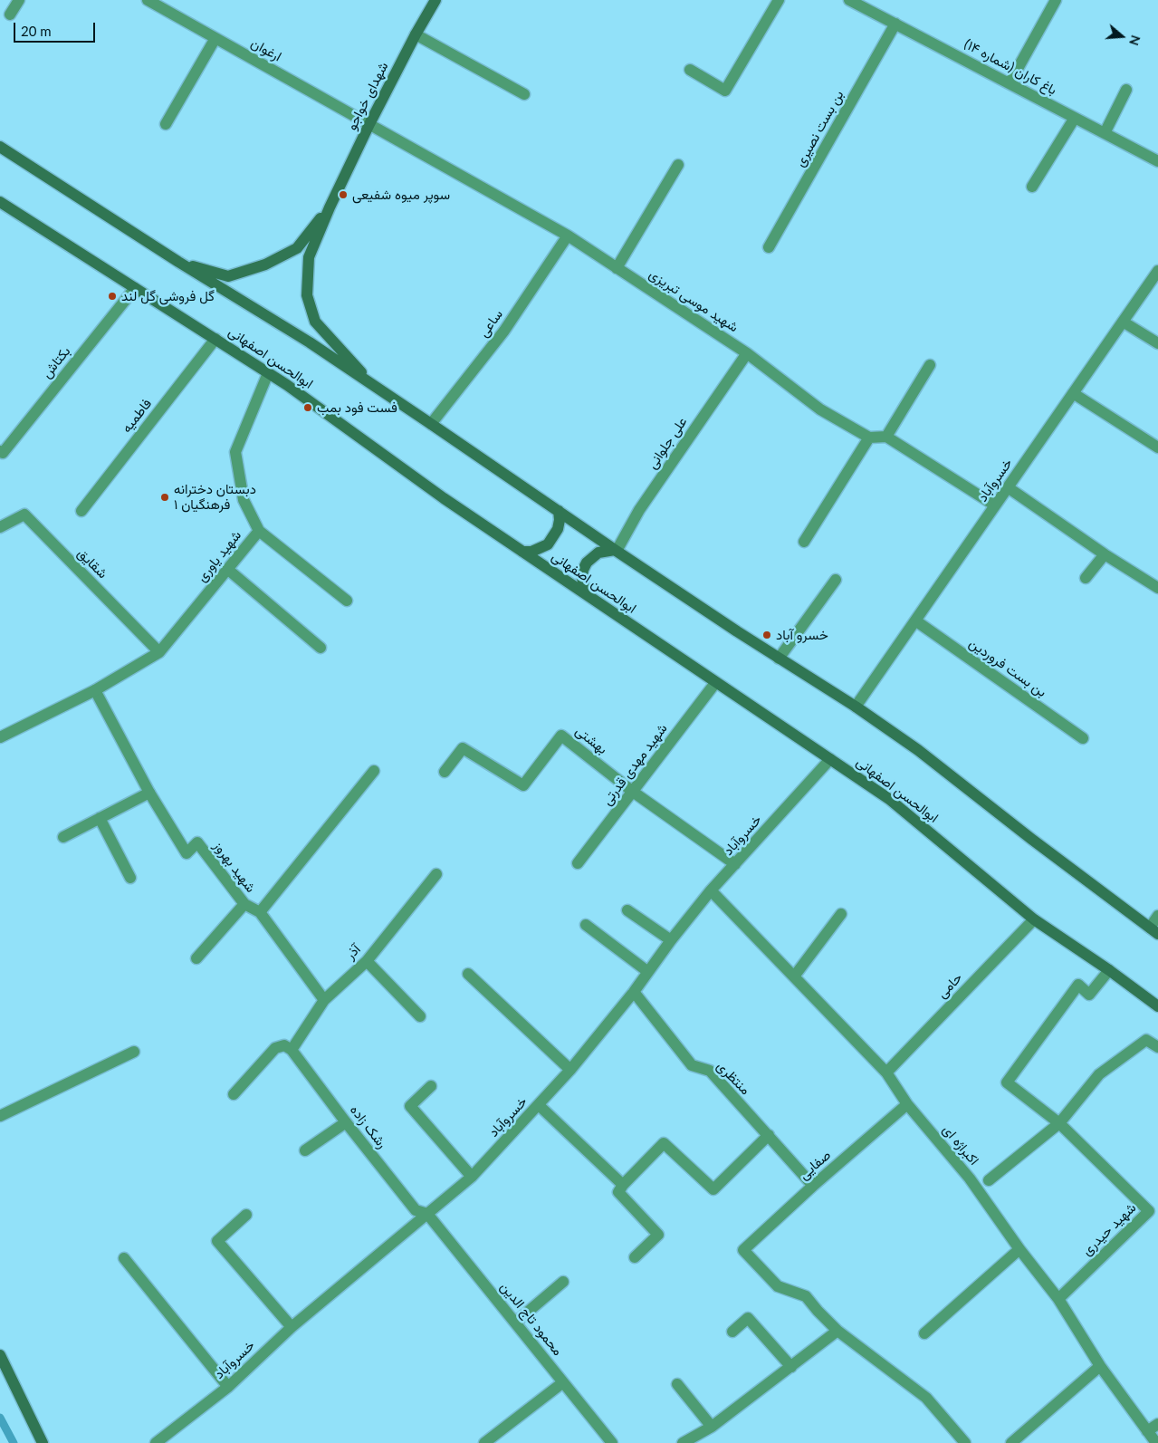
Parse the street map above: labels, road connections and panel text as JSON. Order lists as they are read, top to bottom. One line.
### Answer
{"streets":{"main road":["شهدای خواجو","ابوالحسن اصفهانی"],"street":["ارغوان","باغ کاران (شماره ۱۴)","بن بست نصیری","شهید موسی تبریزی","ساعی","بکتاش","فاطمیه","علی جلوانی","خسروآباد","شهید یاوری","شقایق","بن بست فروردین","بهشتی","شهید مهدی قدرتی","شهید بهروز","آذر","حامی","منتظری","رشک زاده","اکبراژه ای","صفایی","شهید حیدری","محمود تاج الدین"]},"crossings":[["ارغوان","شهدای خواجو"],["ارغوان","شهید موسی تبریزی"],["باغ کاران (شماره ۱۴)","بن بست نصیری"],["شهدای خواجو","شهید موسی تبریزی"],["شهید موسی تبریزی","ساعی"],["شهید موسی تبریزی","علی جلوانی"],["ابوالحسن اصفهانی","بکتاش"],["ابوالحسن اصفهانی","فاطمیه"],["ابوالحسن اصفهانی","خسروآباد"],["ابوالحسن اصفهانی","شهید یاوری"],["ابوالحسن اصفهانی","شهید مهدی قدرتی"],["ابوالحسن اصفهانی","حامی"],["ابوالحسن اصفهانی","شهید حیدری"],["خسروآباد","بن بست فروردین"],["خسروآباد","بهشتی"],["خسروآباد","منتظری"],["خسروآباد","رشک زاده"],["خسروآباد","اکبراژه ای"],["خسروآباد","محمود تاج الدین"],["شهید یاوری","شقایق"],["شهید یاوری","شهید بهروز"],["بهشتی","شهید مهدی قدرتی"],["شهید بهروز","آذر"],["آذر","رشک زاده"],["حامی","اکبراژه ای"],["منتظری","صفایی"],["رشک زاده","محمود تاج الدین"],["اکبراژه ای","صفایی"],["اکبراژه ای","شهید حیدری"]],"places":["سوپر میوه شفیعی","گل فروشی گل لند","فست فود بمب","دبستان دخترانه فرهنگیان ۱","خسرو آباد"],"scale_bar":"20 m","north":"right"}
